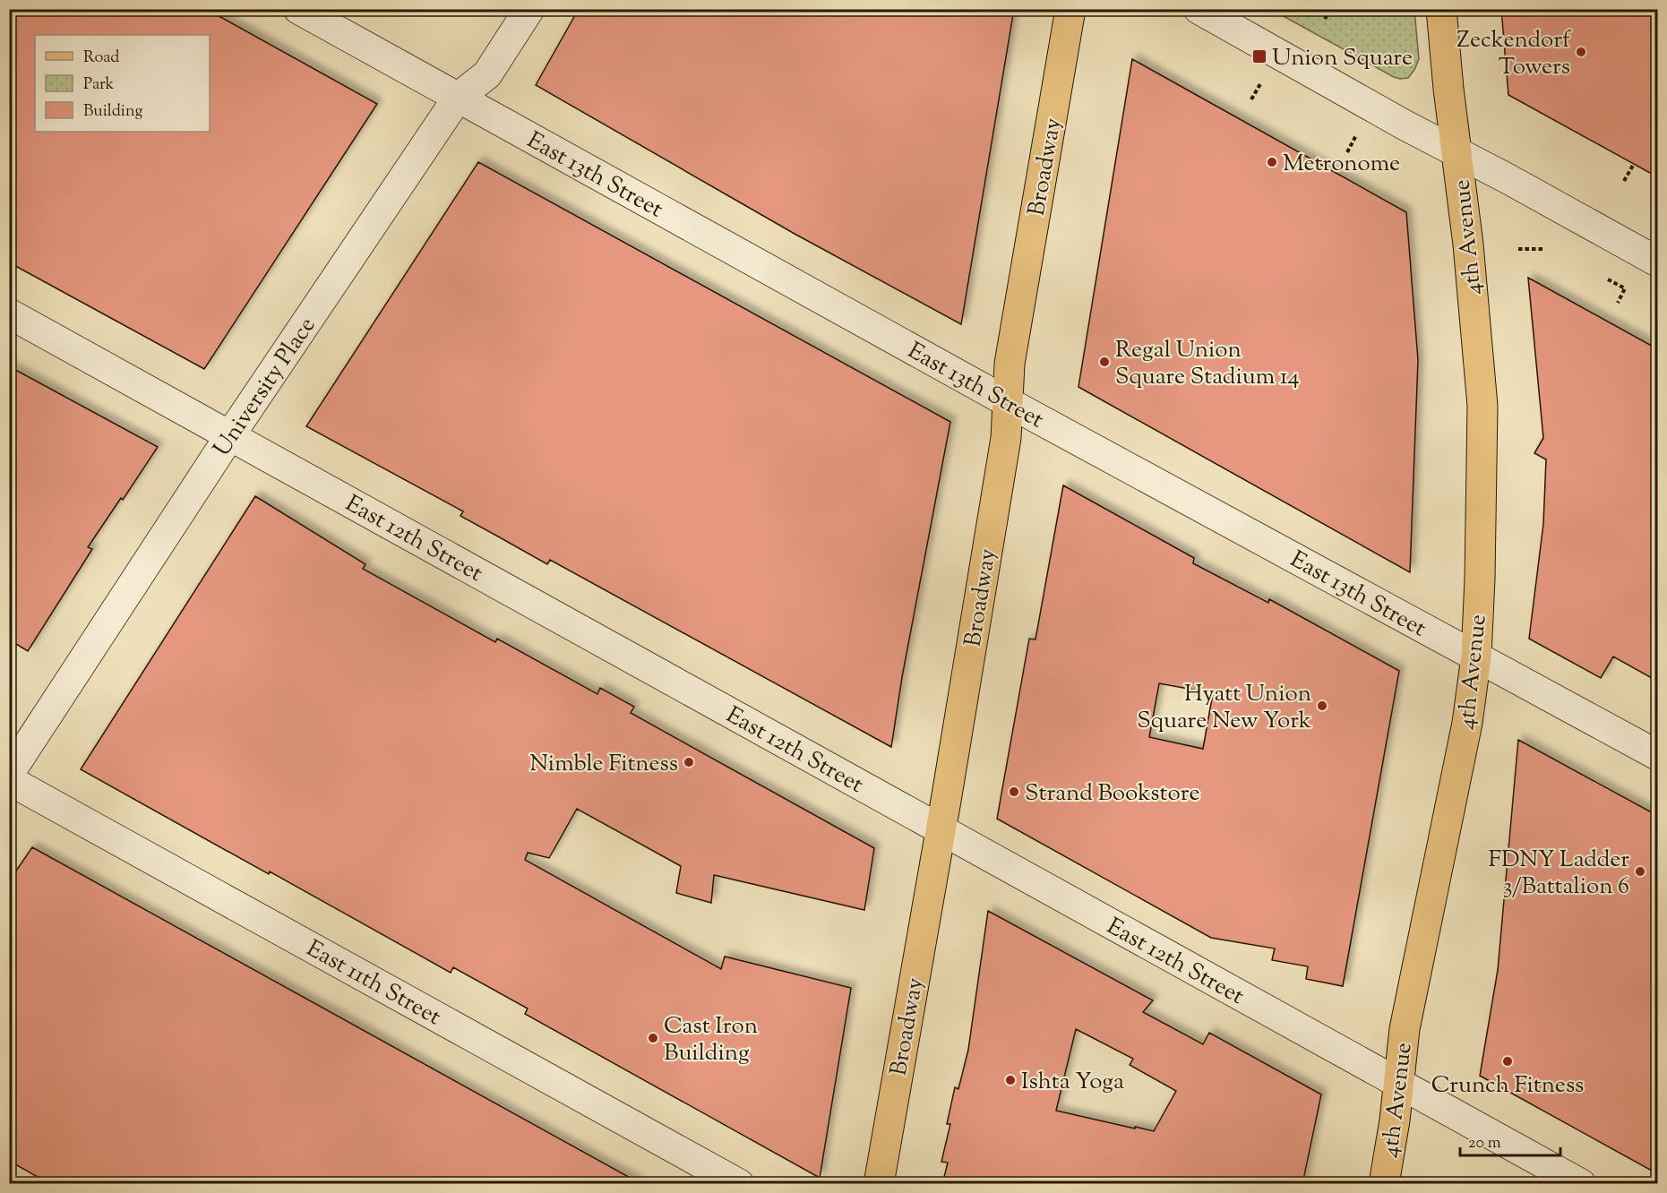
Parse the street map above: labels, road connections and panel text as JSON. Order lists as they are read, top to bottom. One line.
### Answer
{"streets":{"main road":["Broadway","4th Avenue"],"street":["East 13th Street","University Place","East 12th Street","East 11th Street"]},"crossings":[["Broadway","East 13th Street"],["Broadway","East 12th Street"],["East 13th Street","4th Avenue"],["East 13th Street","University Place"],["4th Avenue","East 12th Street"],["University Place","East 12th Street"]],"places":{"other":["Zeckendorf Towers","Metronome","Regal Union Square Stadium 14","Hyatt Union Square New York","Nimble Fitness","Strand Bookstore","FDNY Ladder 3/Battalion 6","Cast Iron Building","Crunch Fitness","Ishta Yoga"],"transit":["Union Square"]},"legend":["Road","Park","Building"],"scale_bar":"20 m"}
